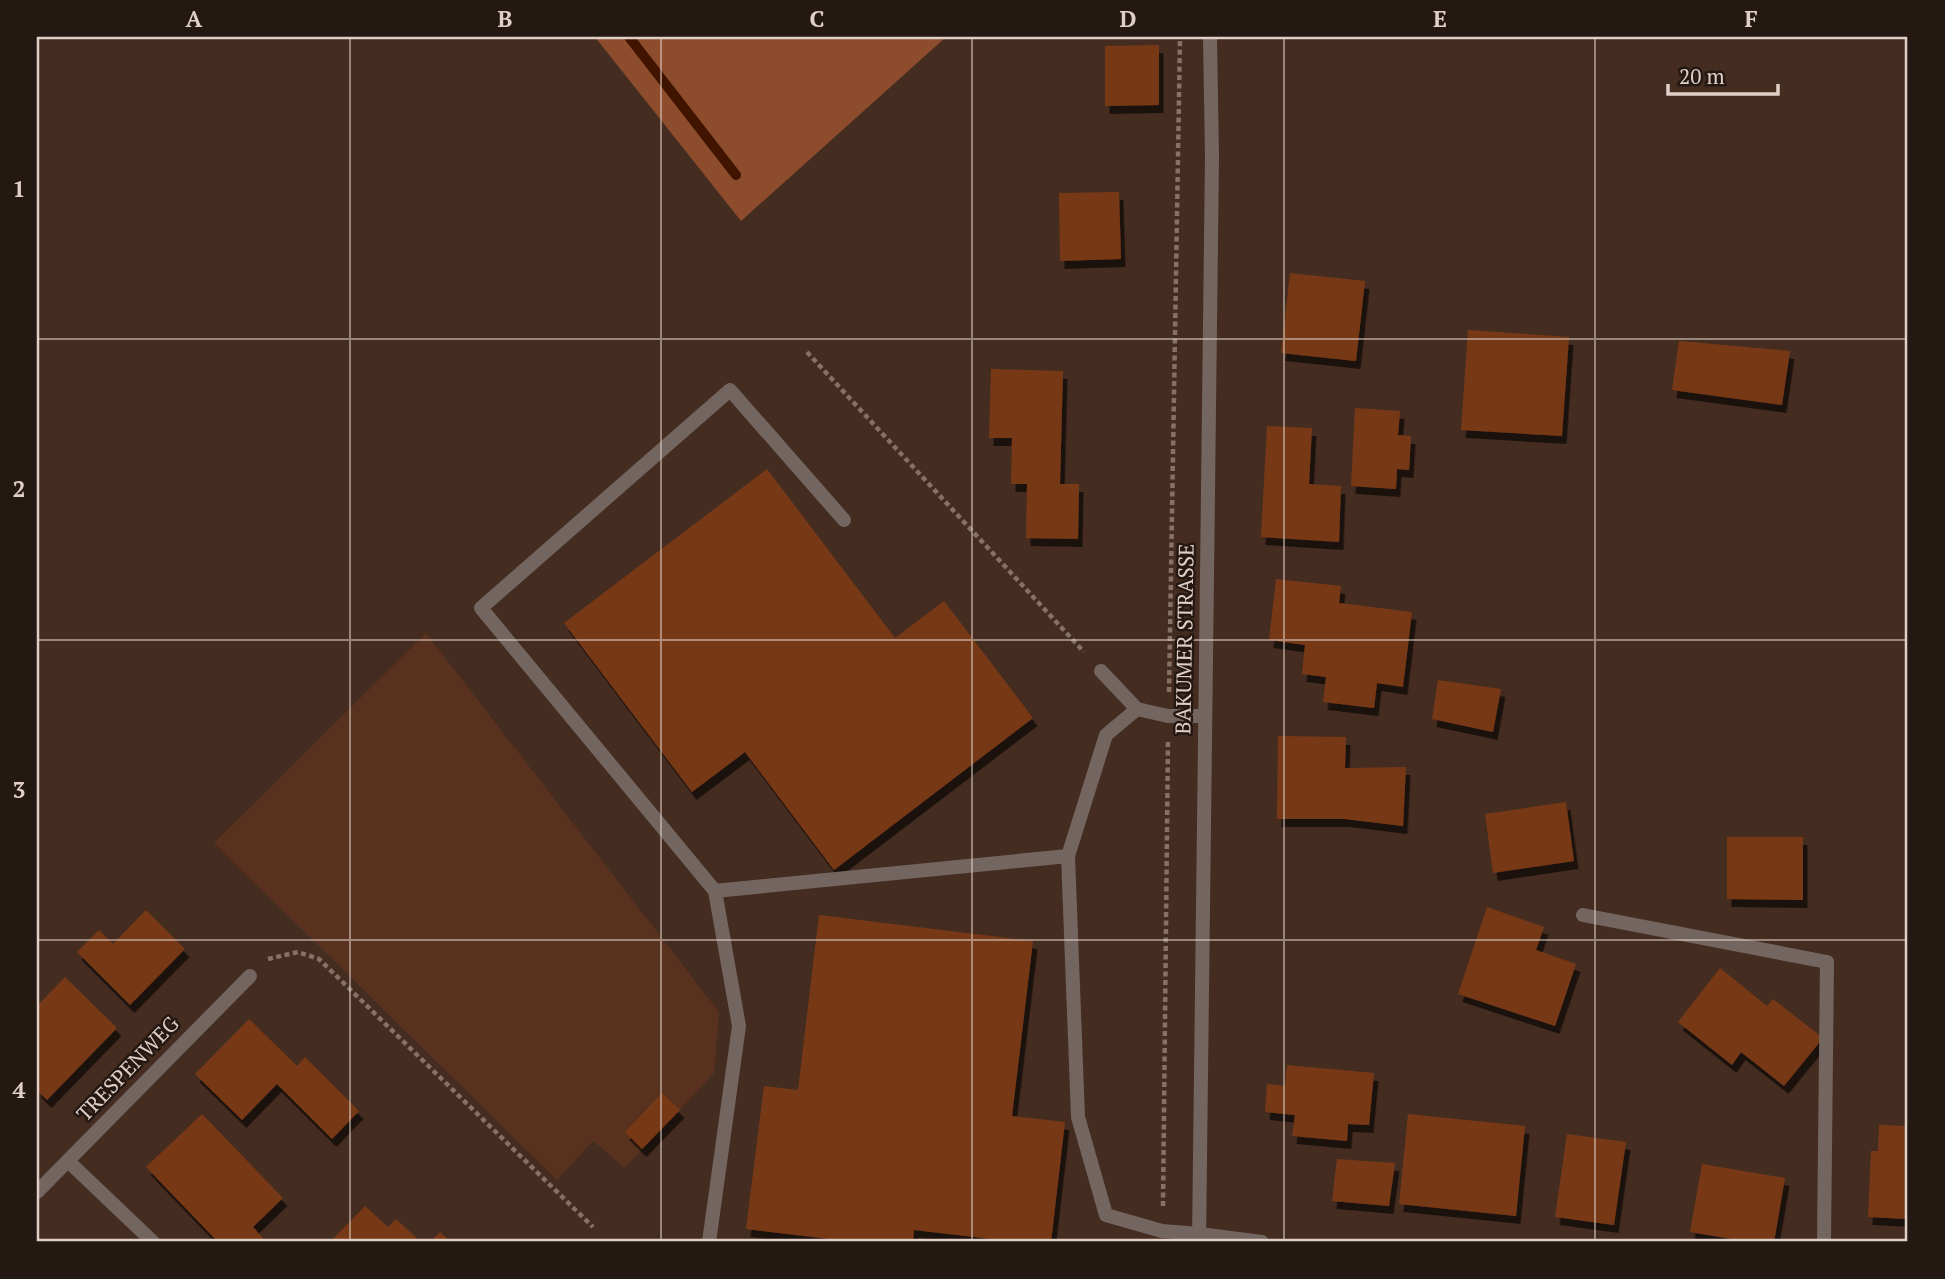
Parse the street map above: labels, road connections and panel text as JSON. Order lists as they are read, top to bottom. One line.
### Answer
{"streets":{"street":["BAKUMER STRASSE","TRESPENWEG"]},"scale_bar":"20 m","grid":{"columns":["A","B","C","D","E","F"],"rows":["1","2","3","4"]}}
